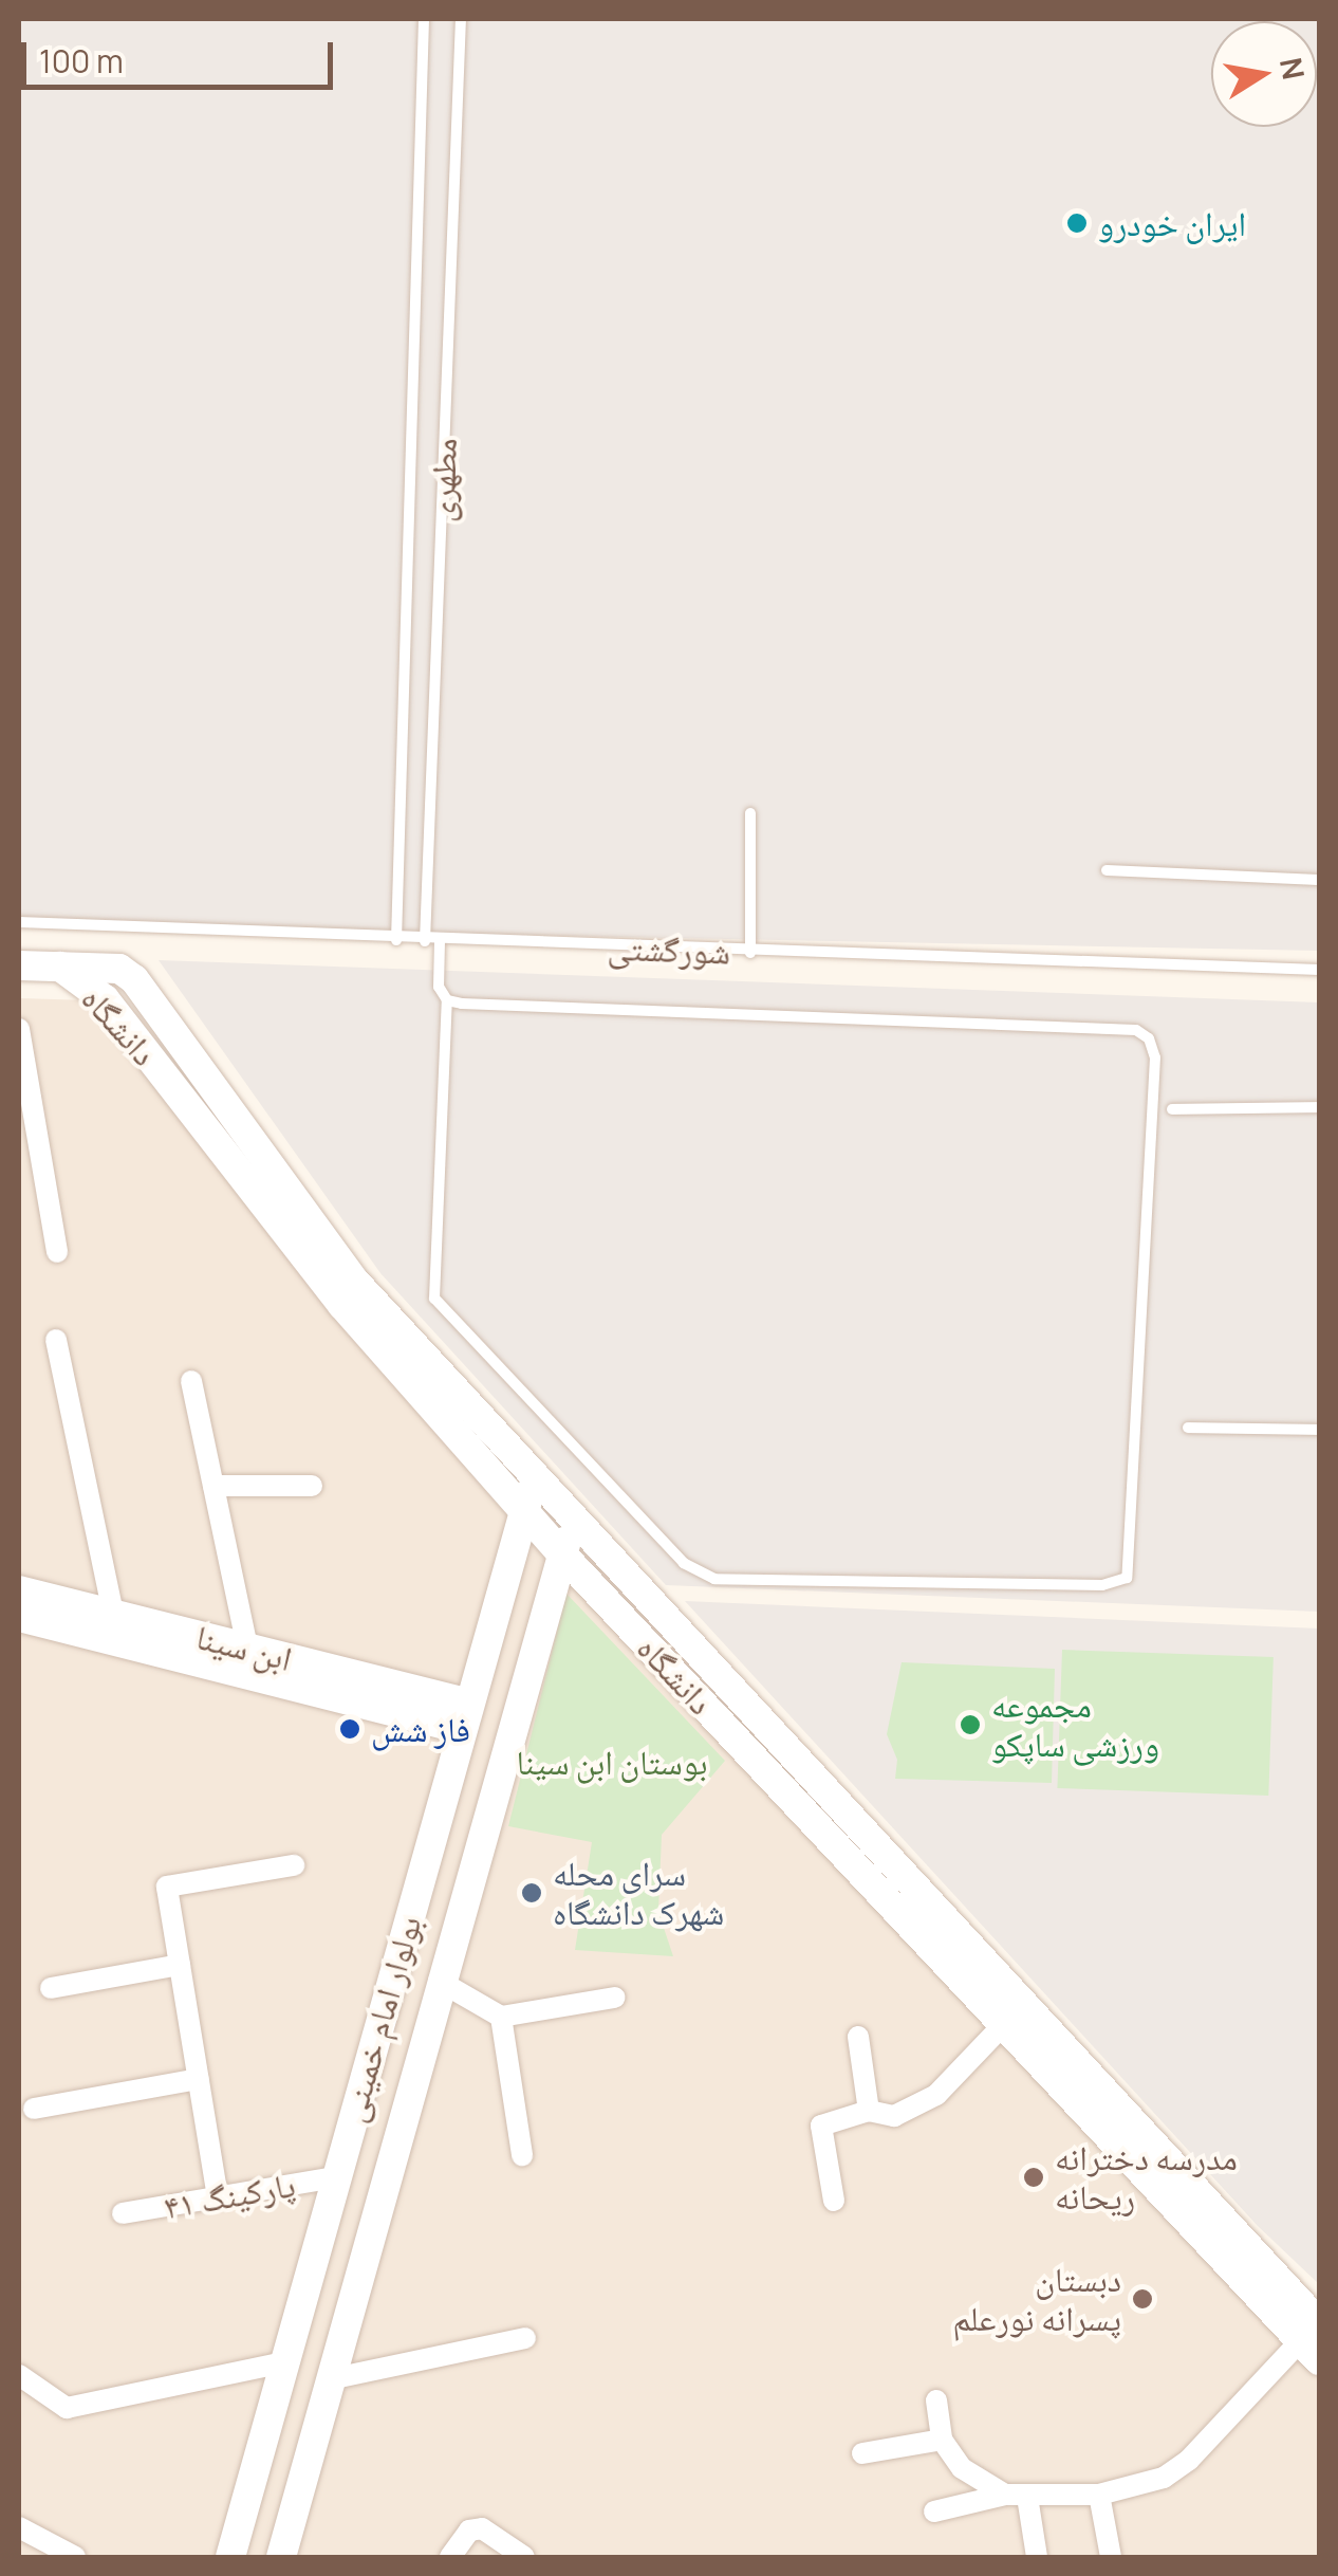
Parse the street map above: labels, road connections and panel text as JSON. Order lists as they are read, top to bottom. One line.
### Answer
{"streets":{"street":["دانشگاه","ابن سینا","بولوار امام خمینی","پارکینگ ۴۱"],"lane":["مطهری","شورگشتی"]},"crossings":[["مطهری","شورگشتی"],["دانشگاه","بولوار امام خمینی"],["ابن سینا","بولوار امام خمینی"],["بولوار امام خمینی","پارکینگ ۴۱"]],"parks":["بوستان ابن سینا"],"places":["ایران خودرو","مجموعه ورزشی ساپکو","فاز شش","سرای محله شهرک دانشگاه","مدرسه دخترانه ریحانه","دبستان پسرانه نورعلم"],"scale_bar":"100 m","north":"right"}
